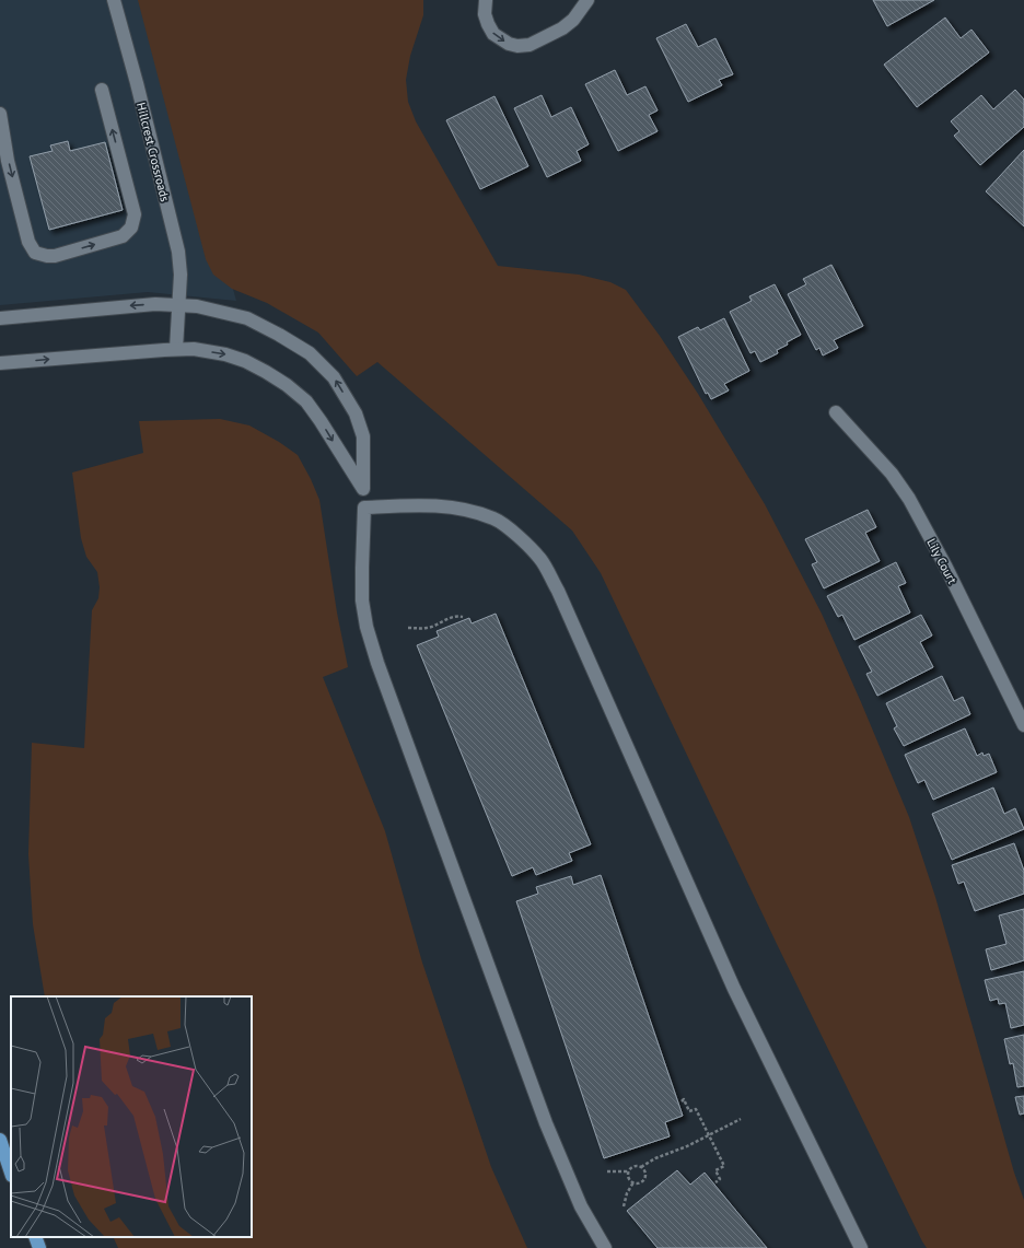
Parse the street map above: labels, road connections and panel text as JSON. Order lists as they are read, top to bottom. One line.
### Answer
{"streets":{"street":["Hillcrest Crossroads","Lily Court"]}}
